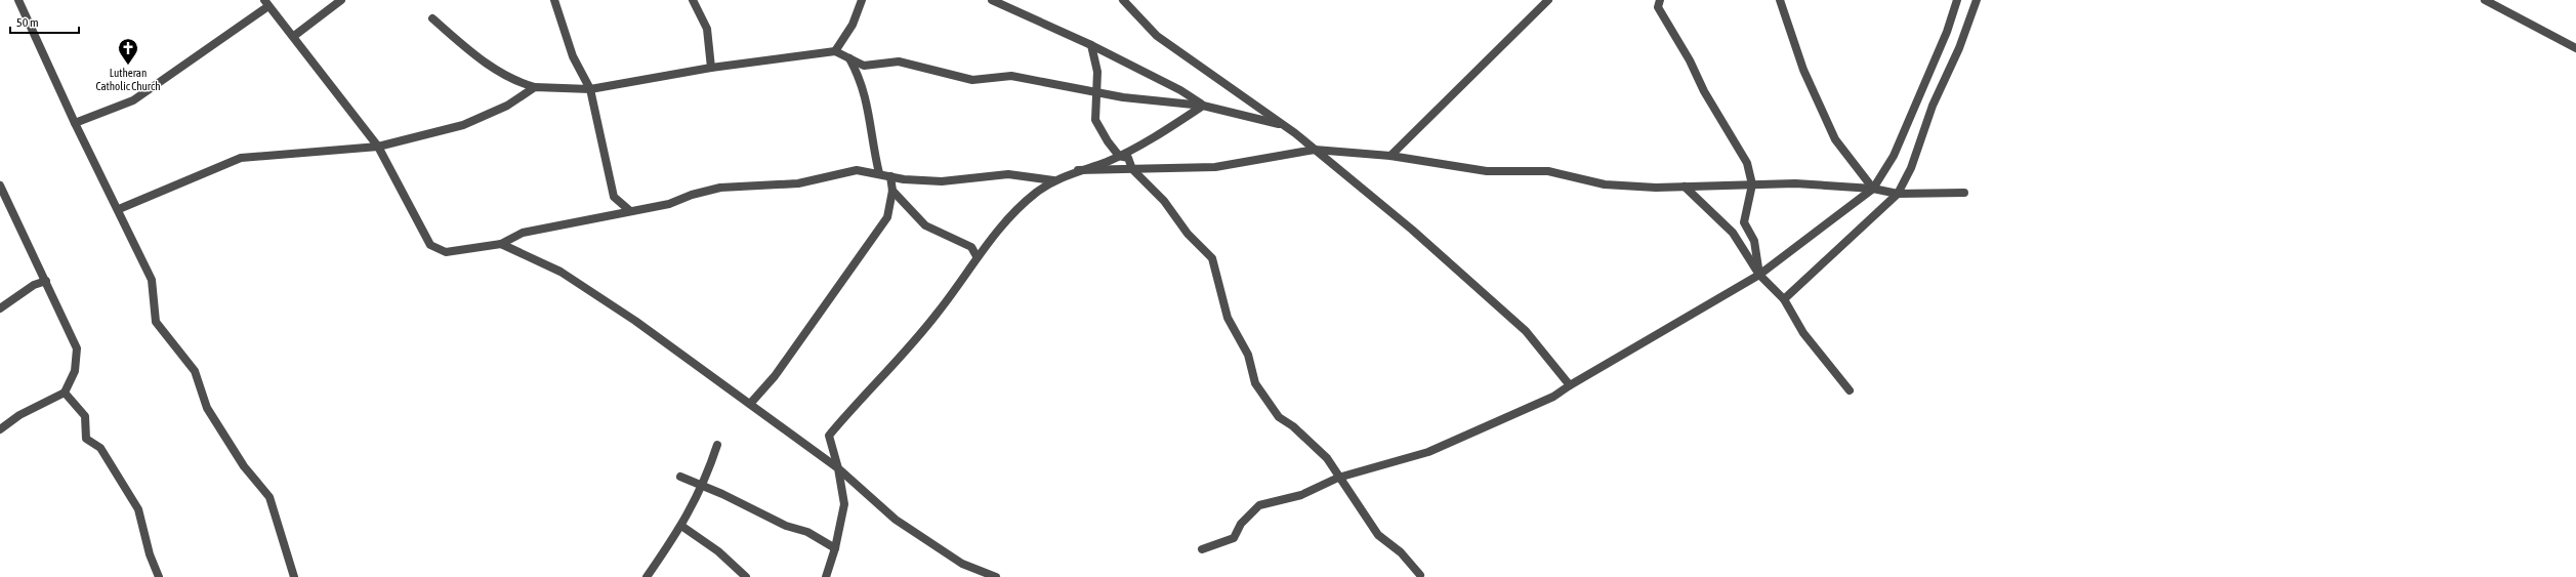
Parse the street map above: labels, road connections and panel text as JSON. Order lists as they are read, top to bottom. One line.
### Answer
{"places":{"church":["Lutheran Catholic Church"]},"scale_bar":"50 m"}
